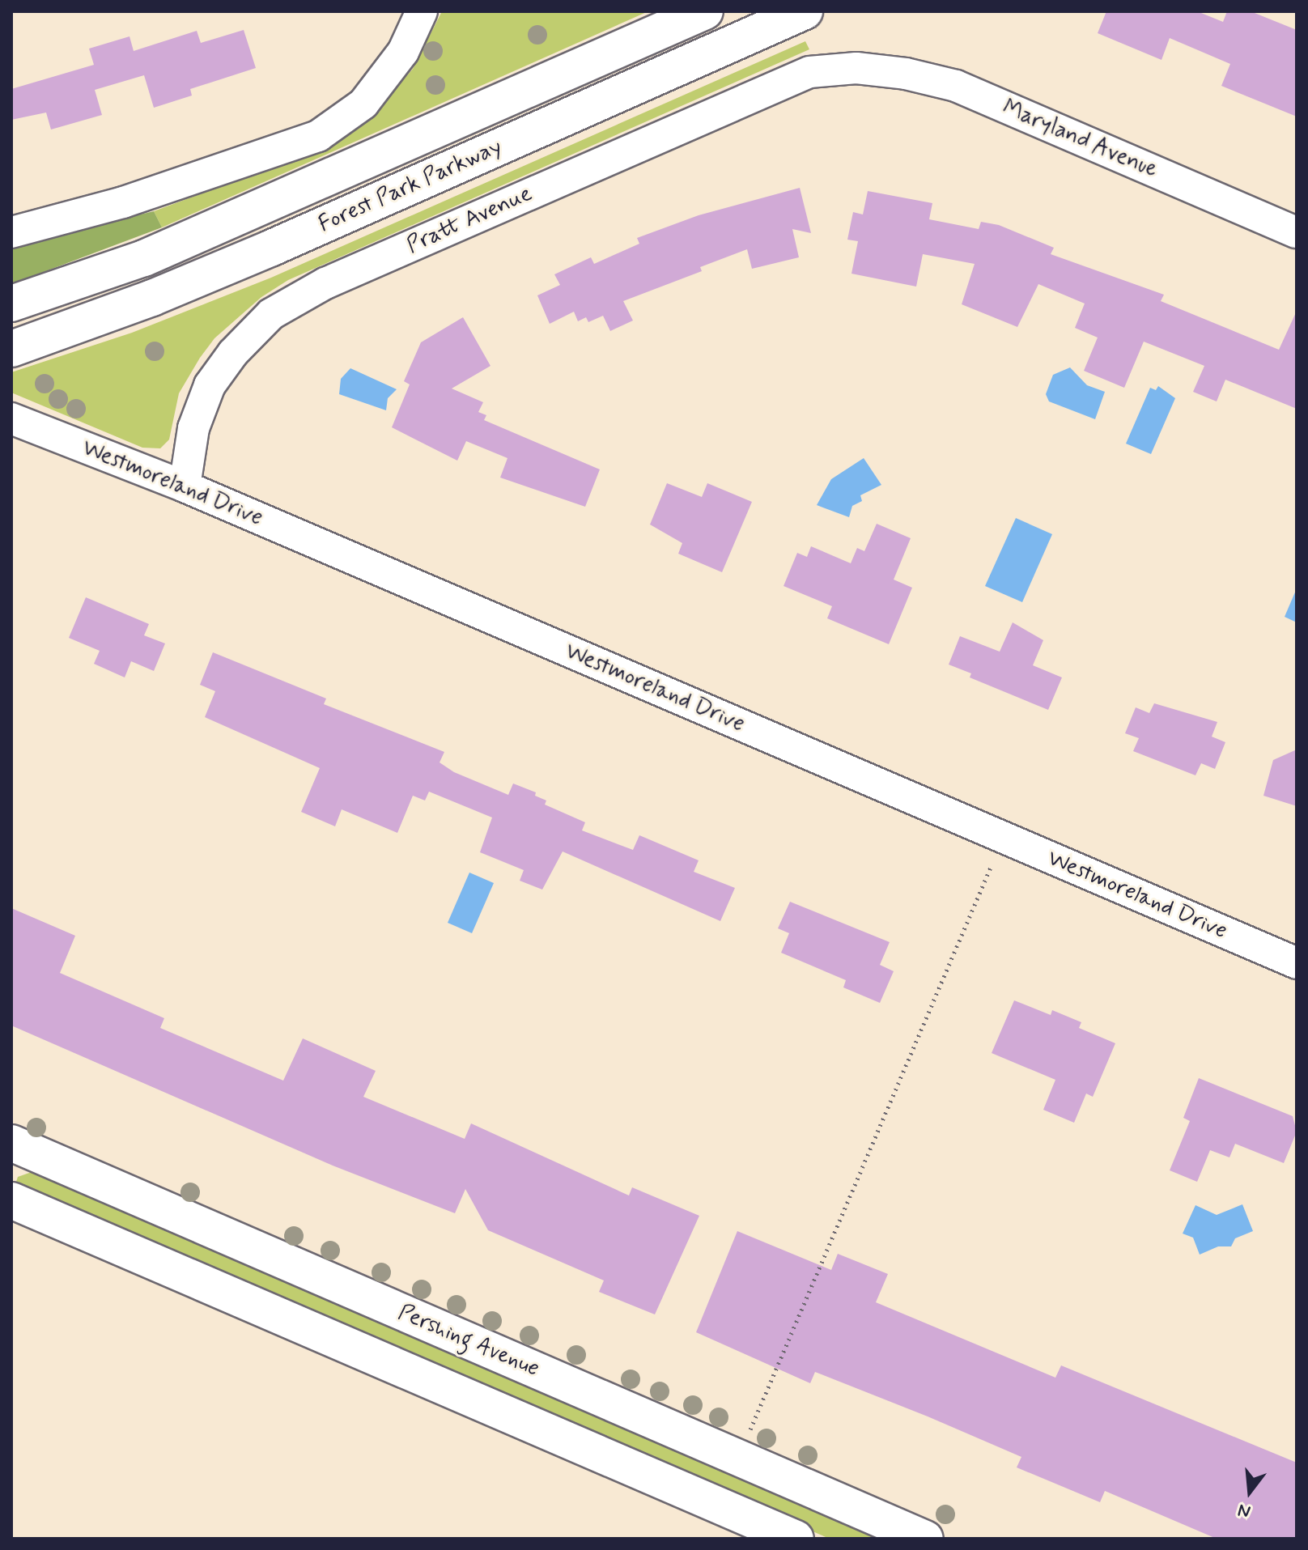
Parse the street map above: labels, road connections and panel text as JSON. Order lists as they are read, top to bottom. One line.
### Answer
{"streets":{"main road":["Forest Park Parkway","Pershing Avenue"],"street":["Maryland Avenue","Pratt Avenue","Westmoreland Drive"]},"crossings":[["Maryland Avenue","Pratt Avenue"],["Pratt Avenue","Westmoreland Drive"]],"north":"bottom"}
